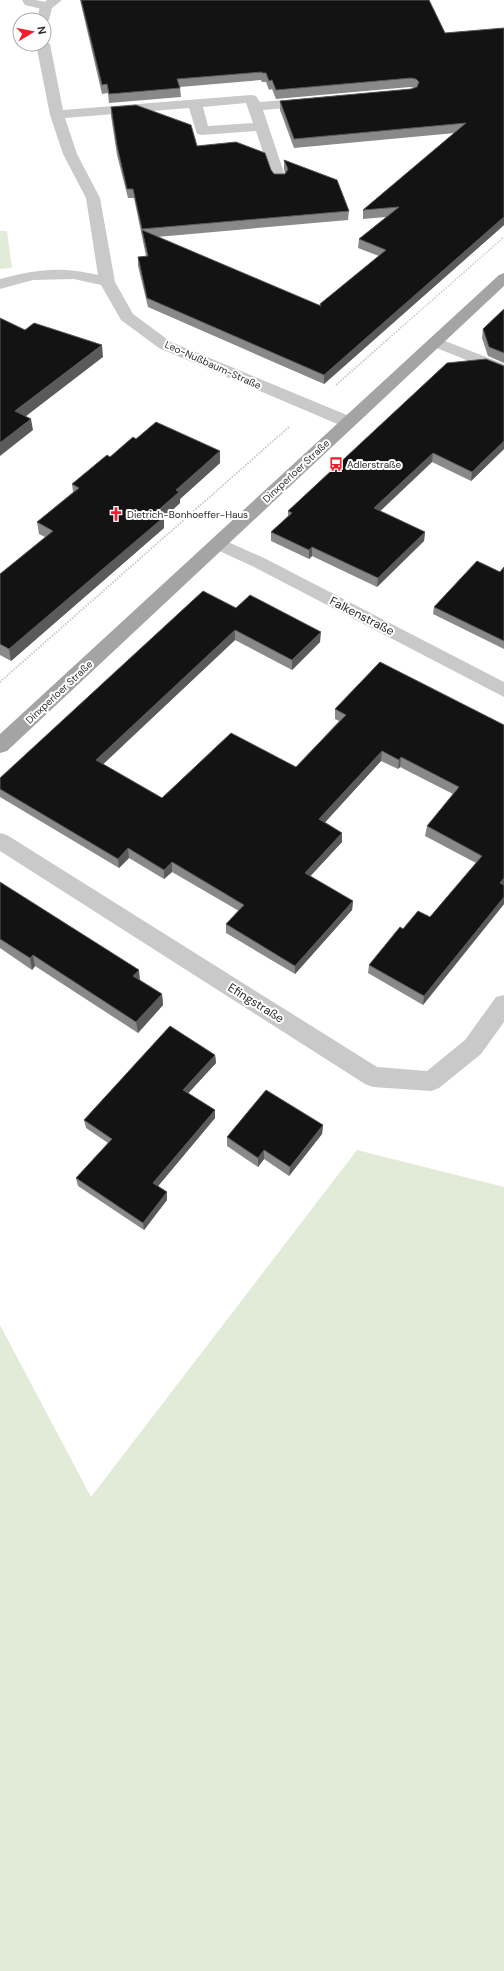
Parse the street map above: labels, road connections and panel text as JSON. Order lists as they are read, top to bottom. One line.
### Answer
{"streets":{"main road":["Dinxperloer Straße"],"street":["Leo-Nußbaum-Straße","Falkenstraße","Efingstraße"]},"crossings":[["Leo-Nußbaum-Straße","Dinxperloer Straße"],["Dinxperloer Straße","Falkenstraße"]],"places":{"bus stop":["Adlerstraße"],"church":["Dietrich-Bonhoeffer-Haus"]},"north":"right"}
